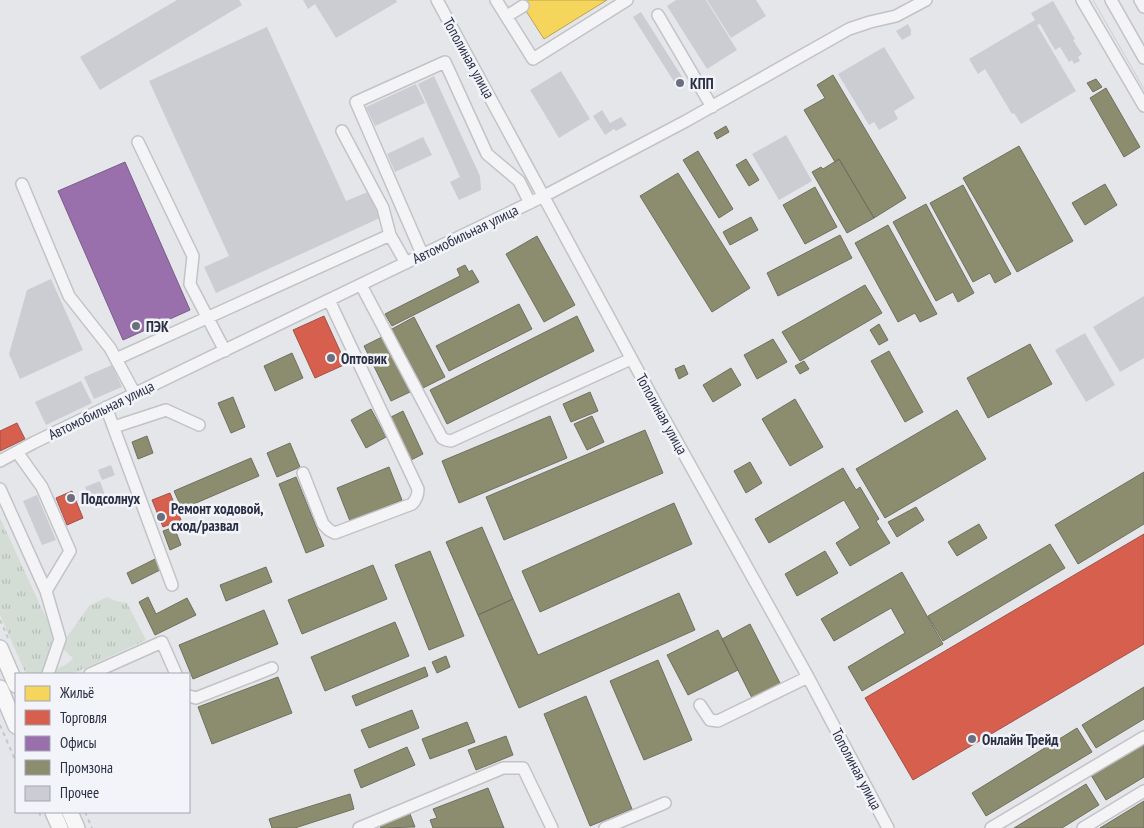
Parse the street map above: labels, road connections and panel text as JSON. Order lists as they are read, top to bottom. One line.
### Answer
{"streets":{"street":["Тополиная улица","Автомобильная улица"]},"crossings":[["Тополиная улица","Автомобильная улица"]],"places":["КПП","ПЭК","Оптовик","Подсолнух","Ремонт ходовой, сход/развал","Онлайн Трейд"],"legend":["Жильё","Торговля","Офисы","Промзона","Прочее"]}
